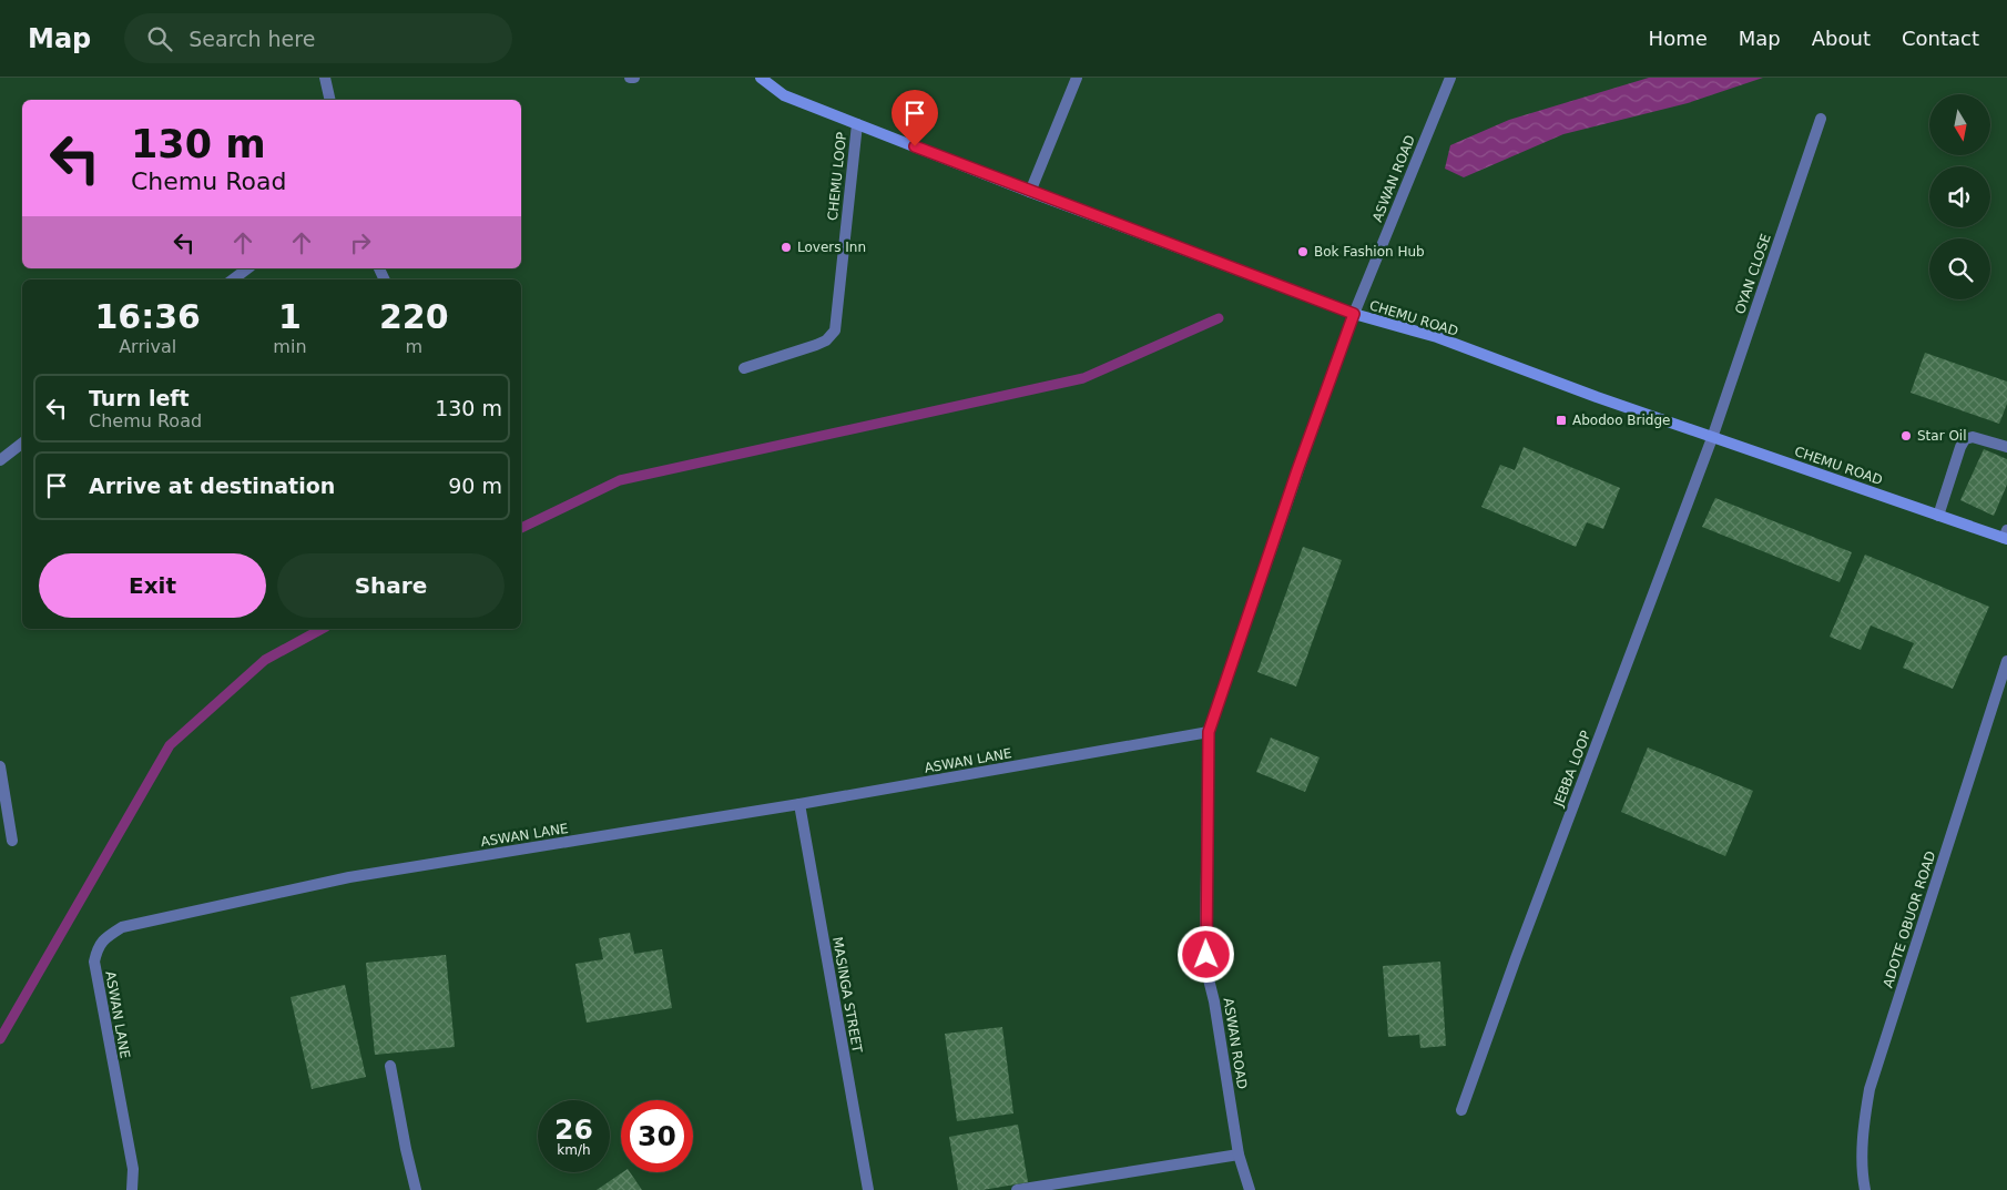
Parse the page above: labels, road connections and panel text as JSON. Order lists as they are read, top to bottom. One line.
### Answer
{"streets":{"street":["CHEMU LOOP","ASWAN ROAD","OYAN CLOSE","CHEMU ROAD","ASWAN LANE","JEBBA LOOP","ADOTE OBUOR ROAD","MASINGA STREET"]},"crossings":[["CHEMU LOOP","CHEMU ROAD"],["ASWAN ROAD","CHEMU ROAD"],["ASWAN ROAD","ASWAN LANE"],["OYAN CLOSE","CHEMU ROAD"],["OYAN CLOSE","JEBBA LOOP"],["CHEMU ROAD","JEBBA LOOP"],["ASWAN LANE","MASINGA STREET"]],"places":{"other":["Lovers Inn","Bok Fashion Hub","Star Oil"],"transit":["Abodoo Bridge"]},"north":"bottom","page":{"header":"Map","search":"Search here","nav":["Home","Map","About","Contact"],"turn":["130 m","Chemu Road"],"eta":["16:36","Arrival","1","min","220","m"],"list":[{"name":"Turn left","note":"Chemu Road","value":"130 m"},{"name":"Arrive at destination","value":"90 m"}],"buttons":["Exit","Share"],"speed":"26 km/h","limit":"30"}}
